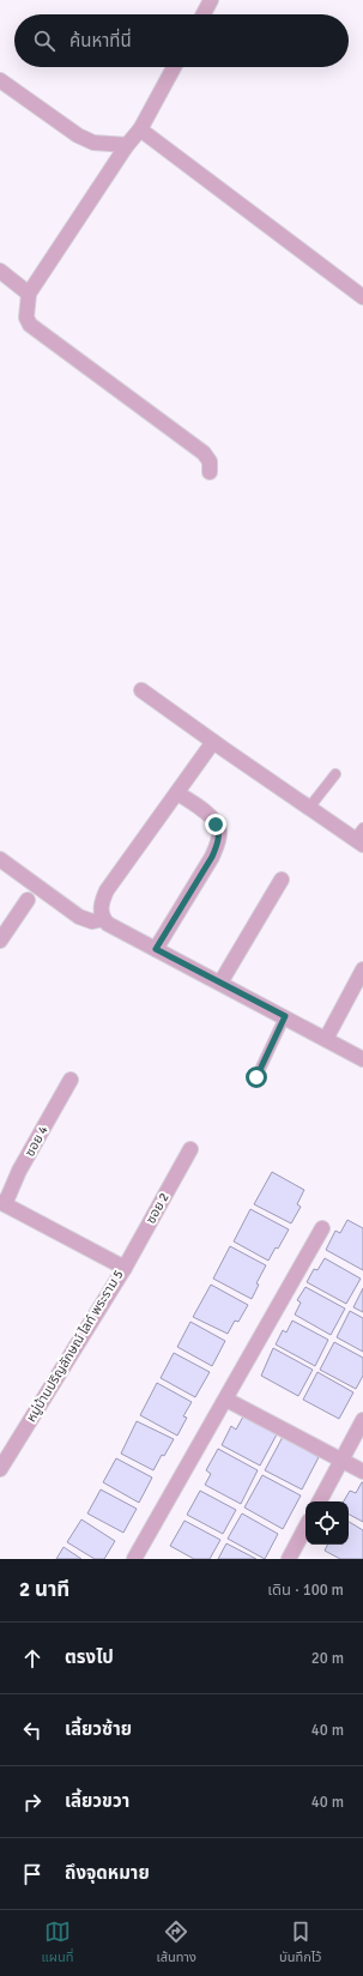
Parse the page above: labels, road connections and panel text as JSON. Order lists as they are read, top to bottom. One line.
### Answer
{"streets":{"street":["ซอย 4","ซอย 2","หมู่บ้านปริญลักษณ์ ไลท์ พระราม 5"]},"crossings":[["ซอย 4","หมู่บ้านปริญลักษณ์ ไลท์ พระราม 5"],["ซอย 2","หมู่บ้านปริญลักษณ์ ไลท์ พระราม 5"]],"page":{"search":"ค้นหาที่นี่","heading":["2 นาที","เดิน · 100 m"],"list":[["ตรงไป","20 m"],["เลี้ยวซ้าย","40 m"],["เลี้ยวขวา","40 m"],"ถึงจุดหมาย"],"nav":["แผนที่","เส้นทาง","บันทึกไว้"]}}
